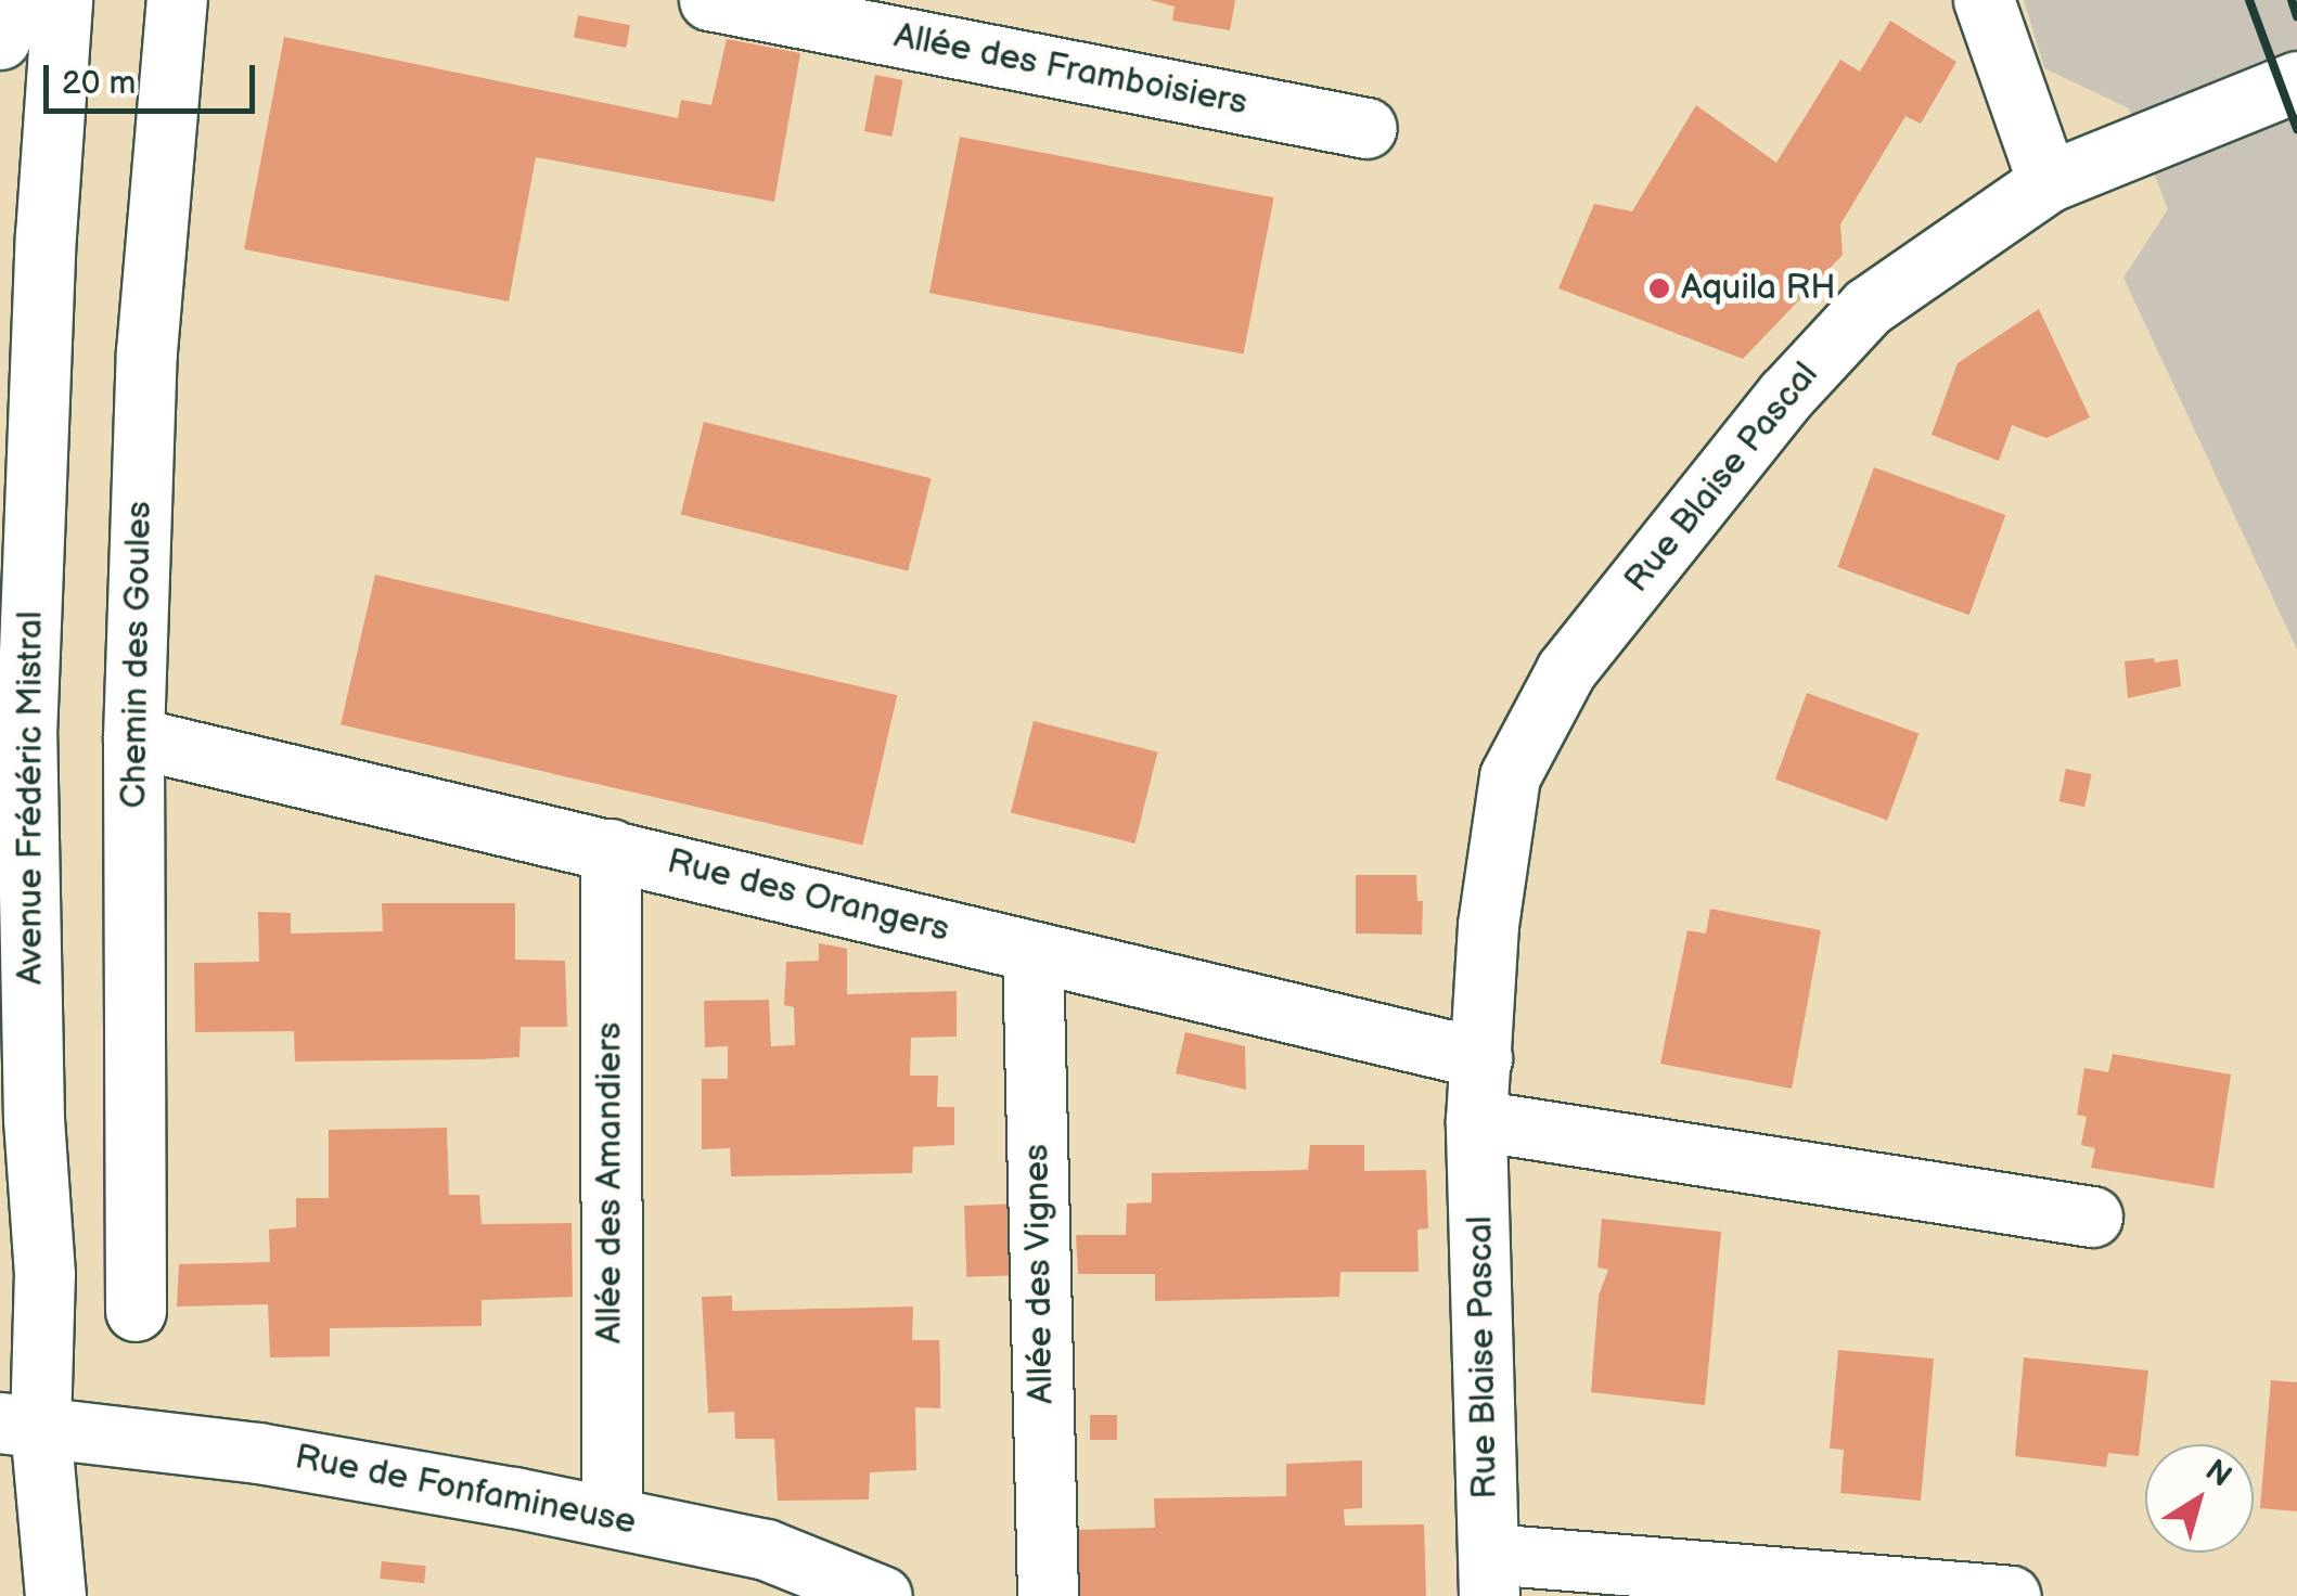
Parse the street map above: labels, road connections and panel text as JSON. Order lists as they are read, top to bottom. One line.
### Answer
{"streets":{"street":["Allée des Framboisiers","Rue Blaise Pascal","Chemin des Goules","Avenue Frédéric Mistral","Rue des Orangers","Allée des Amandiers","Allée des Vignes","Rue de Fonfamineuse"]},"crossings":[["Rue Blaise Pascal","Rue des Orangers"],["Chemin des Goules","Rue des Orangers"],["Avenue Frédéric Mistral","Rue de Fonfamineuse"],["Rue des Orangers","Allée des Amandiers"],["Rue des Orangers","Allée des Vignes"],["Allée des Amandiers","Rue de Fonfamineuse"]],"places":["Aquila RH"],"scale_bar":"20 m","north":"top right"}
